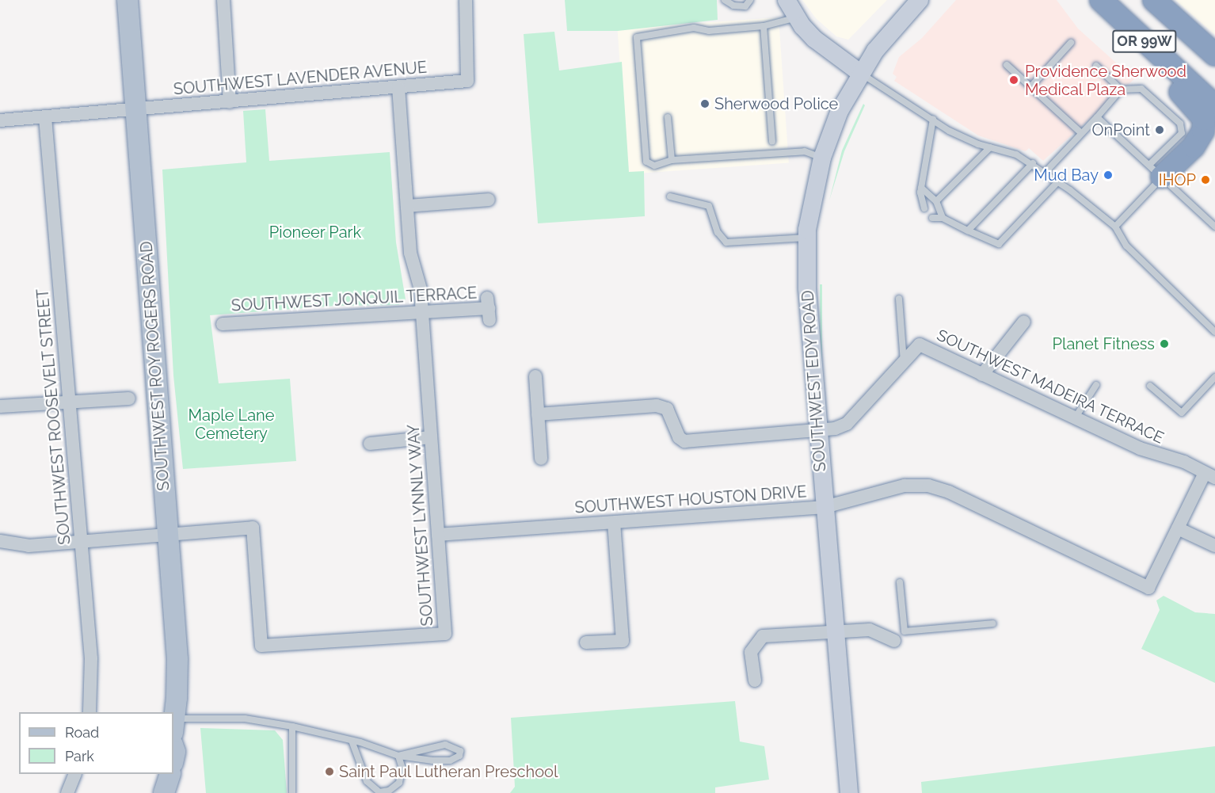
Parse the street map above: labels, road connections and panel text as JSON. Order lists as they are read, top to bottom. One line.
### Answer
{"streets":{"highway":["OR 99W"],"main road":["SOUTHWEST ROY ROGERS ROAD","SOUTHWEST EDY ROAD"],"street":["SOUTHWEST LAVENDER AVENUE","SOUTHWEST JONQUIL TERRACE","SOUTHWEST MADEIRA TERRACE","SOUTHWEST ROOSEVELT STREET","SOUTHWEST HOUSTON DRIVE","SOUTHWEST LYNNLY WAY"]},"crossings":[["SOUTHWEST LAVENDER AVENUE","SOUTHWEST ROY ROGERS ROAD"],["SOUTHWEST LAVENDER AVENUE","SOUTHWEST ROOSEVELT STREET"],["SOUTHWEST LAVENDER AVENUE","SOUTHWEST LYNNLY WAY"],["SOUTHWEST JONQUIL TERRACE","SOUTHWEST LYNNLY WAY"],["SOUTHWEST ROY ROGERS ROAD","SOUTHWEST LYNNLY WAY"],["SOUTHWEST EDY ROAD","SOUTHWEST MADEIRA TERRACE"],["SOUTHWEST EDY ROAD","SOUTHWEST HOUSTON DRIVE"],["SOUTHWEST ROOSEVELT STREET","SOUTHWEST LYNNLY WAY"],["SOUTHWEST HOUSTON DRIVE","SOUTHWEST LYNNLY WAY"]],"parks":["Pioneer Park","Maple Lane Cemetery"],"places":["Providence Sherwood Medical Plaza","Sherwood Police","OnPoint","Mud Bay","IHOP","Planet Fitness","Saint Paul Lutheran Preschool"],"legend":["Road","Park"]}
